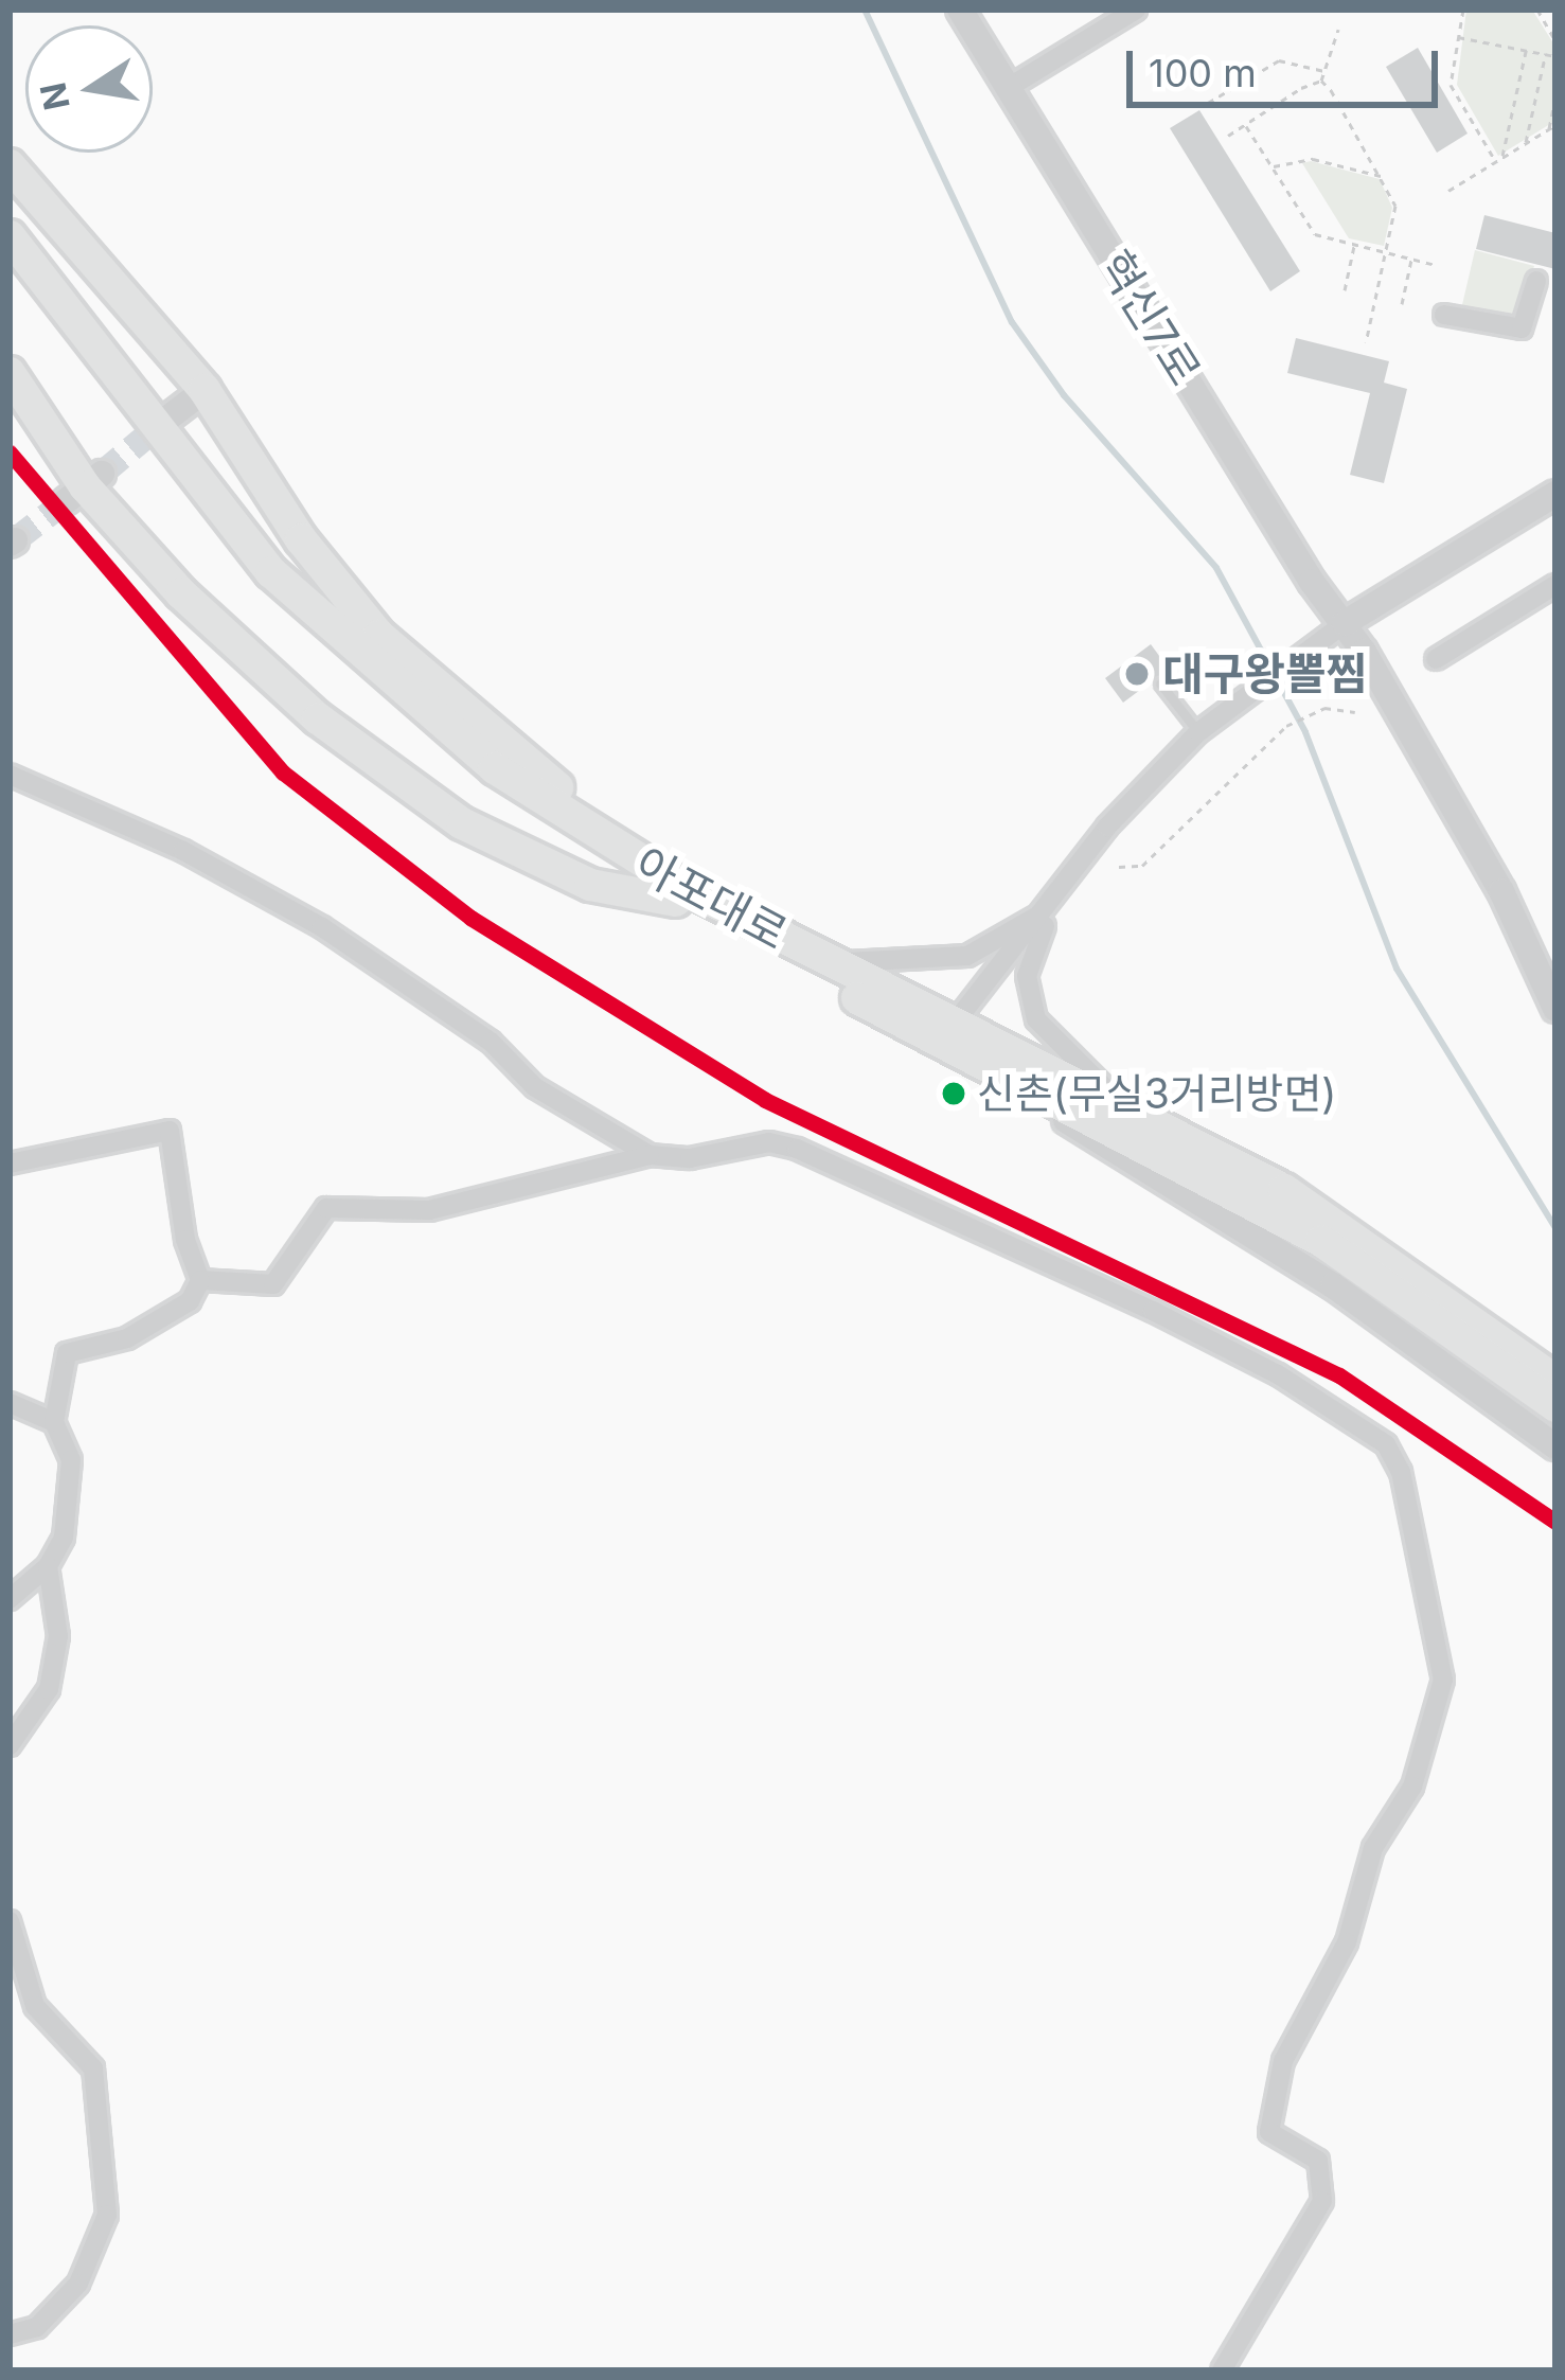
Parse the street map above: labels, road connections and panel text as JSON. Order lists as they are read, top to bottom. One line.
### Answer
{"streets":{"main road":["아포대로"],"street":["혁신7로"]},"places":["대구왕뽈찜","신촌(무실3거리방면)"],"scale_bar":"100 m","north":"left"}
